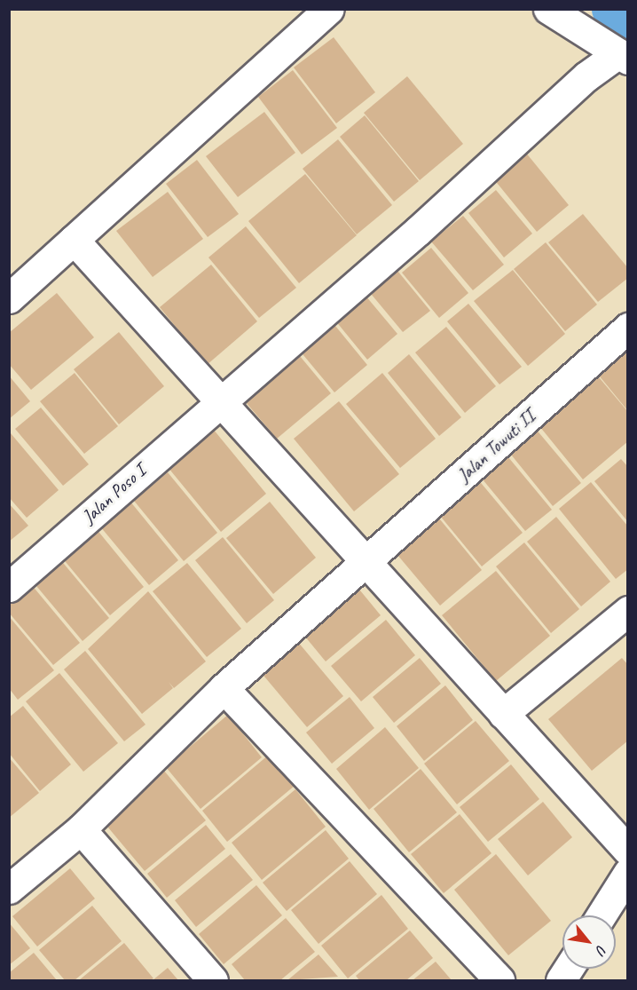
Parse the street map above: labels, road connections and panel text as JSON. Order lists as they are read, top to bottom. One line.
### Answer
{"streets":{"street":["Jalan Towuti II","Jalan Poso I"]},"north":"bottom right"}
